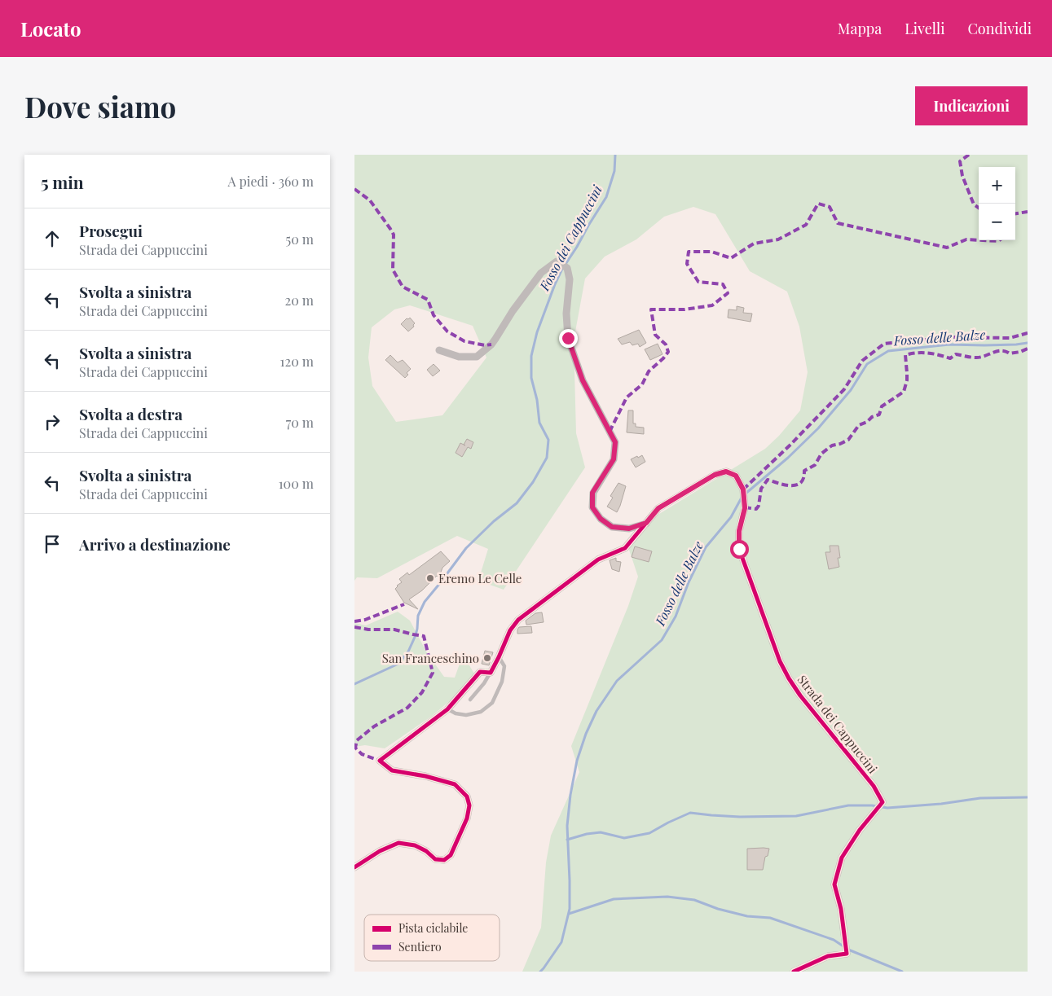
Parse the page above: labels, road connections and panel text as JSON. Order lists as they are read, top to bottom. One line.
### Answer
{"streets":{"street":["Strada dei Cappuccini"]},"water":["Fosso dei Cappuccini","Fosso delle Balze"],"places":["Eremo Le Celle","San Franceschino"],"legend":["Pista ciclabile","Sentiero"],"page":{"header":"Locato","nav":["Mappa","Livelli","Condividi"],"buttons":"Indicazioni","title":"Dove siamo","heading":["5 min","A piedi · 360 m"],"map_buttons":["+","−"],"list":[["Prosegui","Strada dei Cappuccini","50 m"],["Svolta a sinistra","Strada dei Cappuccini","20 m"],["Svolta a sinistra","Strada dei Cappuccini","120 m"],["Svolta a destra","Strada dei Cappuccini","70 m"],["Svolta a sinistra","Strada dei Cappuccini","100 m"],"Arrivo a destinazione"]}}
